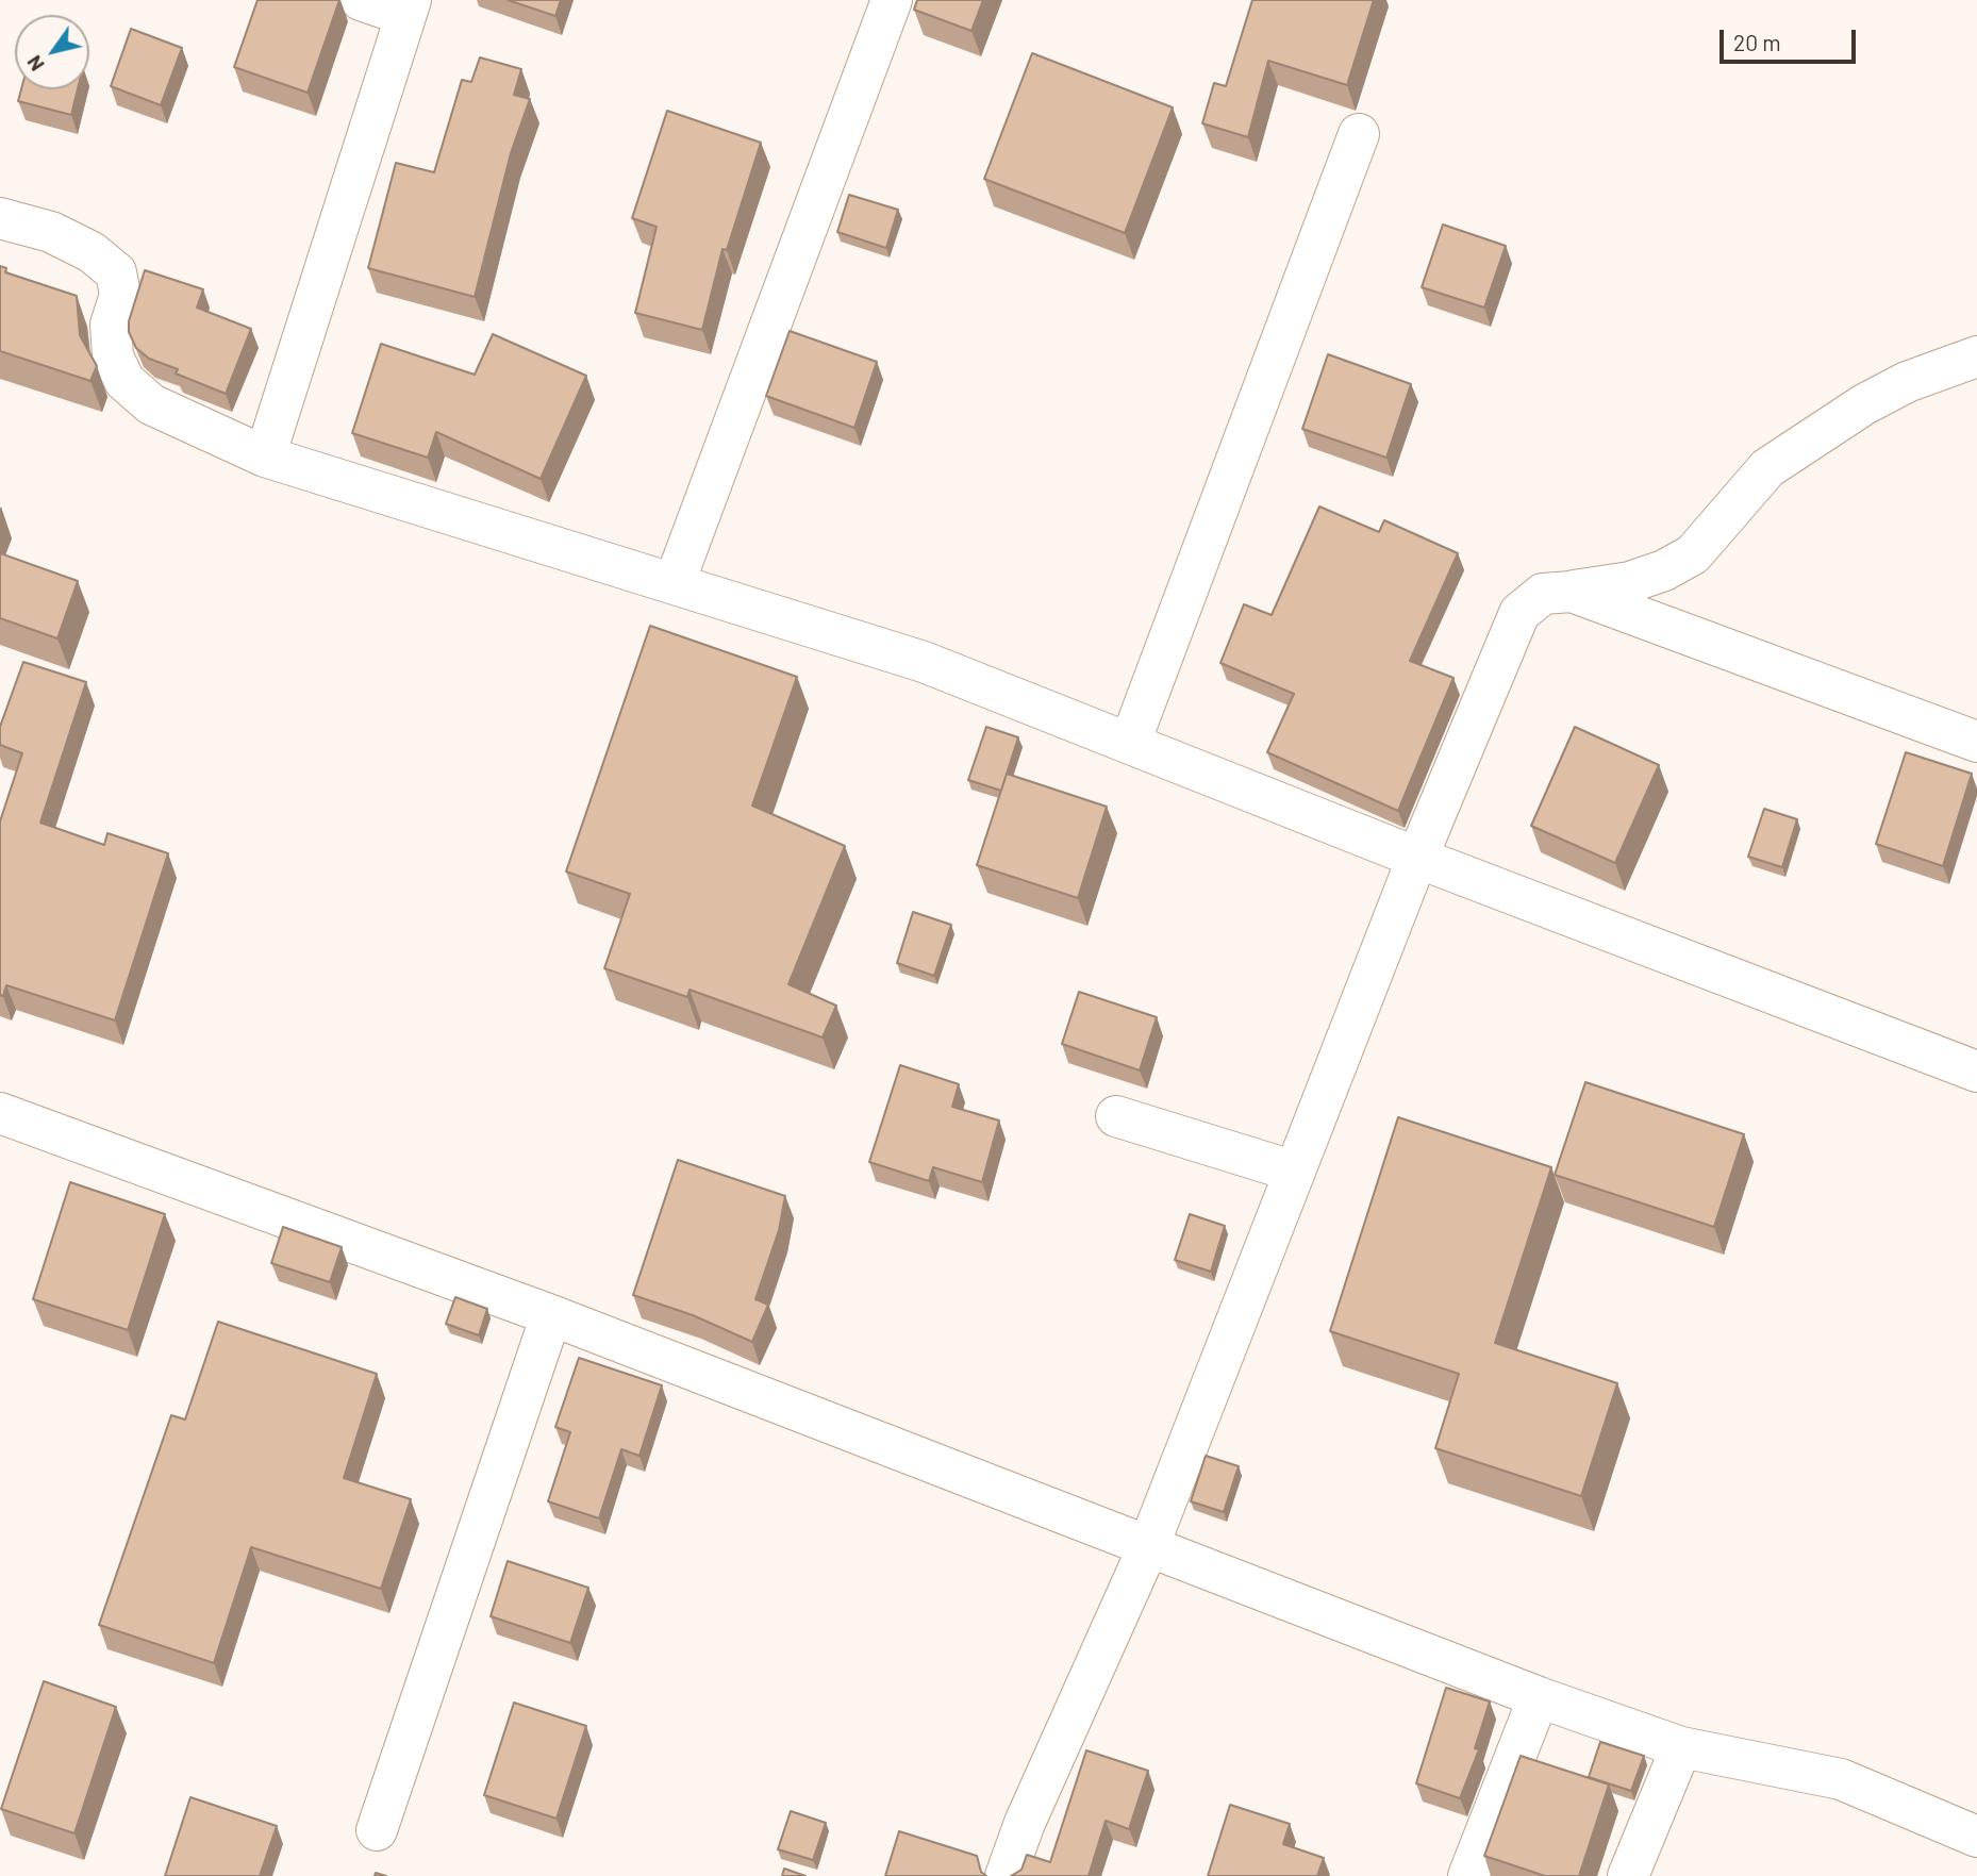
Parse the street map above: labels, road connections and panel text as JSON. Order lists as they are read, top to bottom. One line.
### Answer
{"scale_bar":"20 m","north":"bottom left"}
